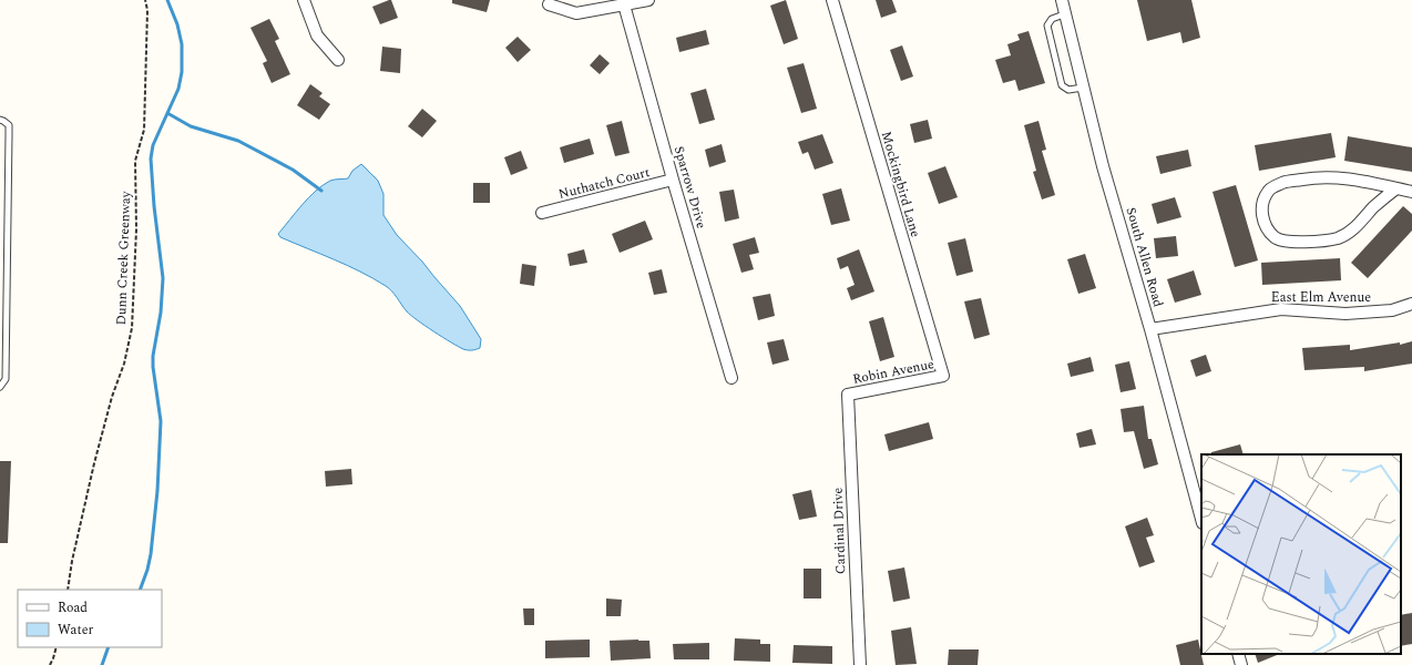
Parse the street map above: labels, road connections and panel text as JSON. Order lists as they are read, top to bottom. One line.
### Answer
{"streets":{"street":["Nuthatch Court","Mockingbird Lane","Sparrow Drive","South Allen Road","East Elm Avenue","Robin Avenue","Cardinal Drive"],"path":["Dunn Creek Greenway"]},"crossings":[["Nuthatch Court","Sparrow Drive"],["Mockingbird Lane","Robin Avenue"],["South Allen Road","East Elm Avenue"],["Robin Avenue","Cardinal Drive"]],"legend":["Road","Water"]}
